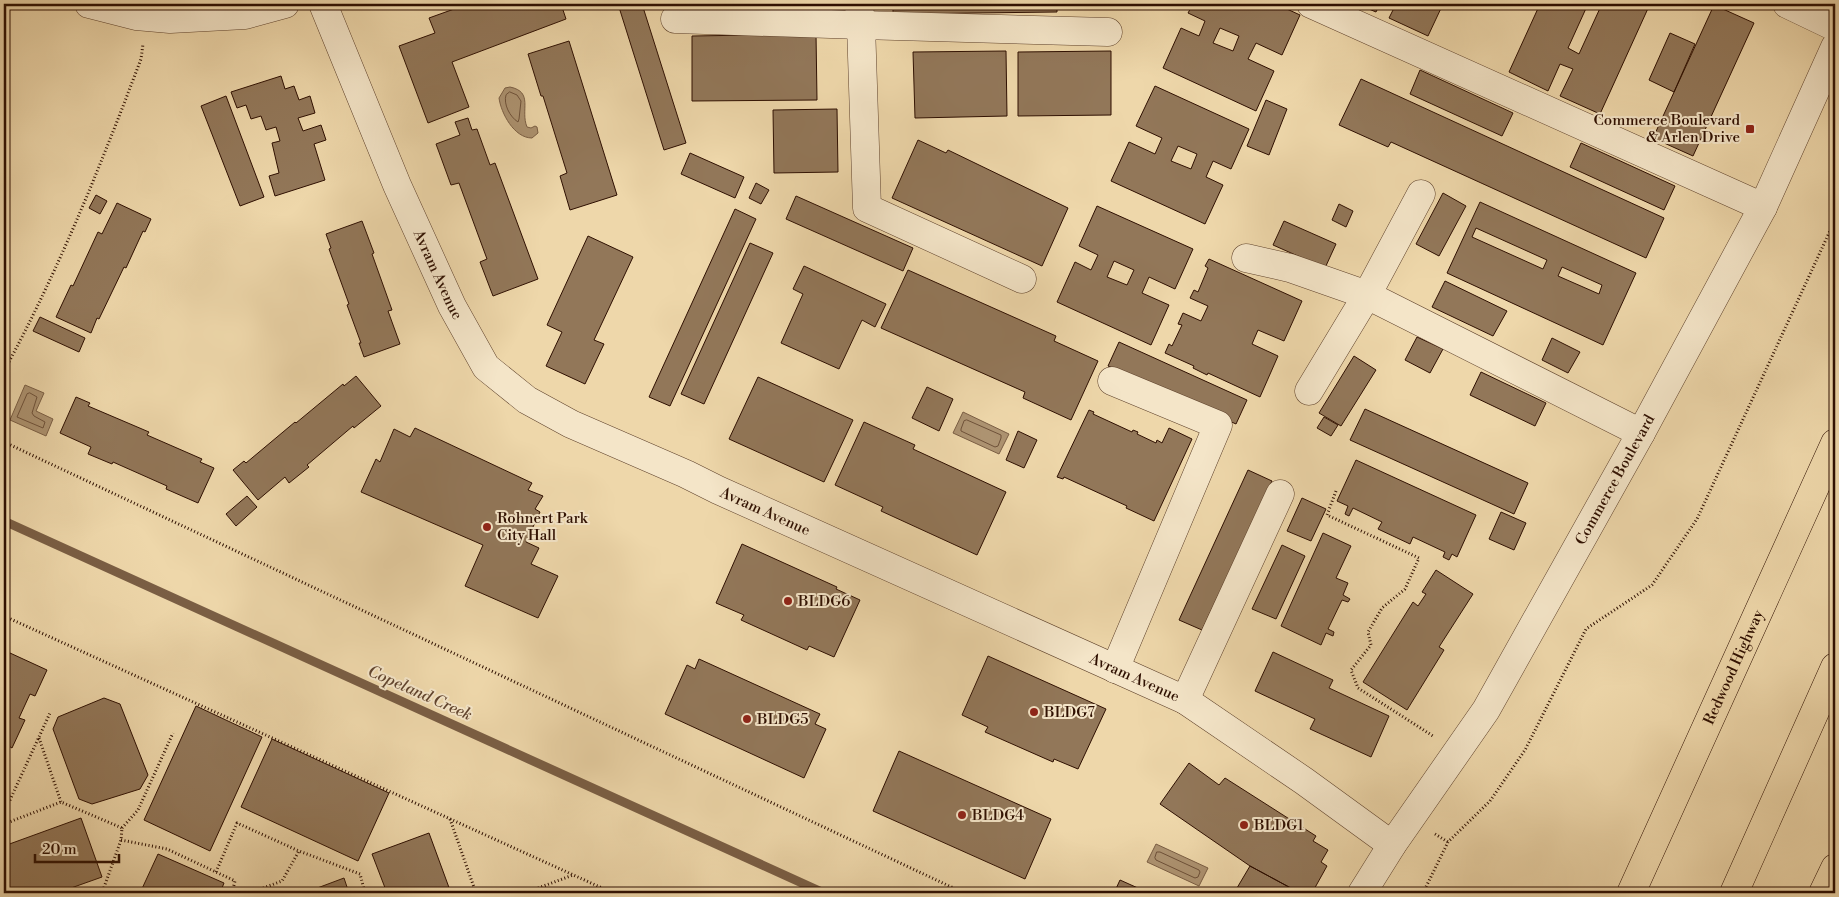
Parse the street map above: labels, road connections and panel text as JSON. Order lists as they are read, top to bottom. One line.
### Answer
{"streets":{"main road":["Redwood Highway"],"street":["Avram Avenue","Commerce Boulevard"]},"crossings":[["Avram Avenue","Commerce Boulevard"]],"water":["Copeland Creek"],"places":{"transit":["Commerce Boulevard & Arlen Drive"],"other":["Rohnert Park City Hall","BLDG6","BLDG7","BLDG5","BLDG4","BLDG1"]},"scale_bar":"20 m"}
